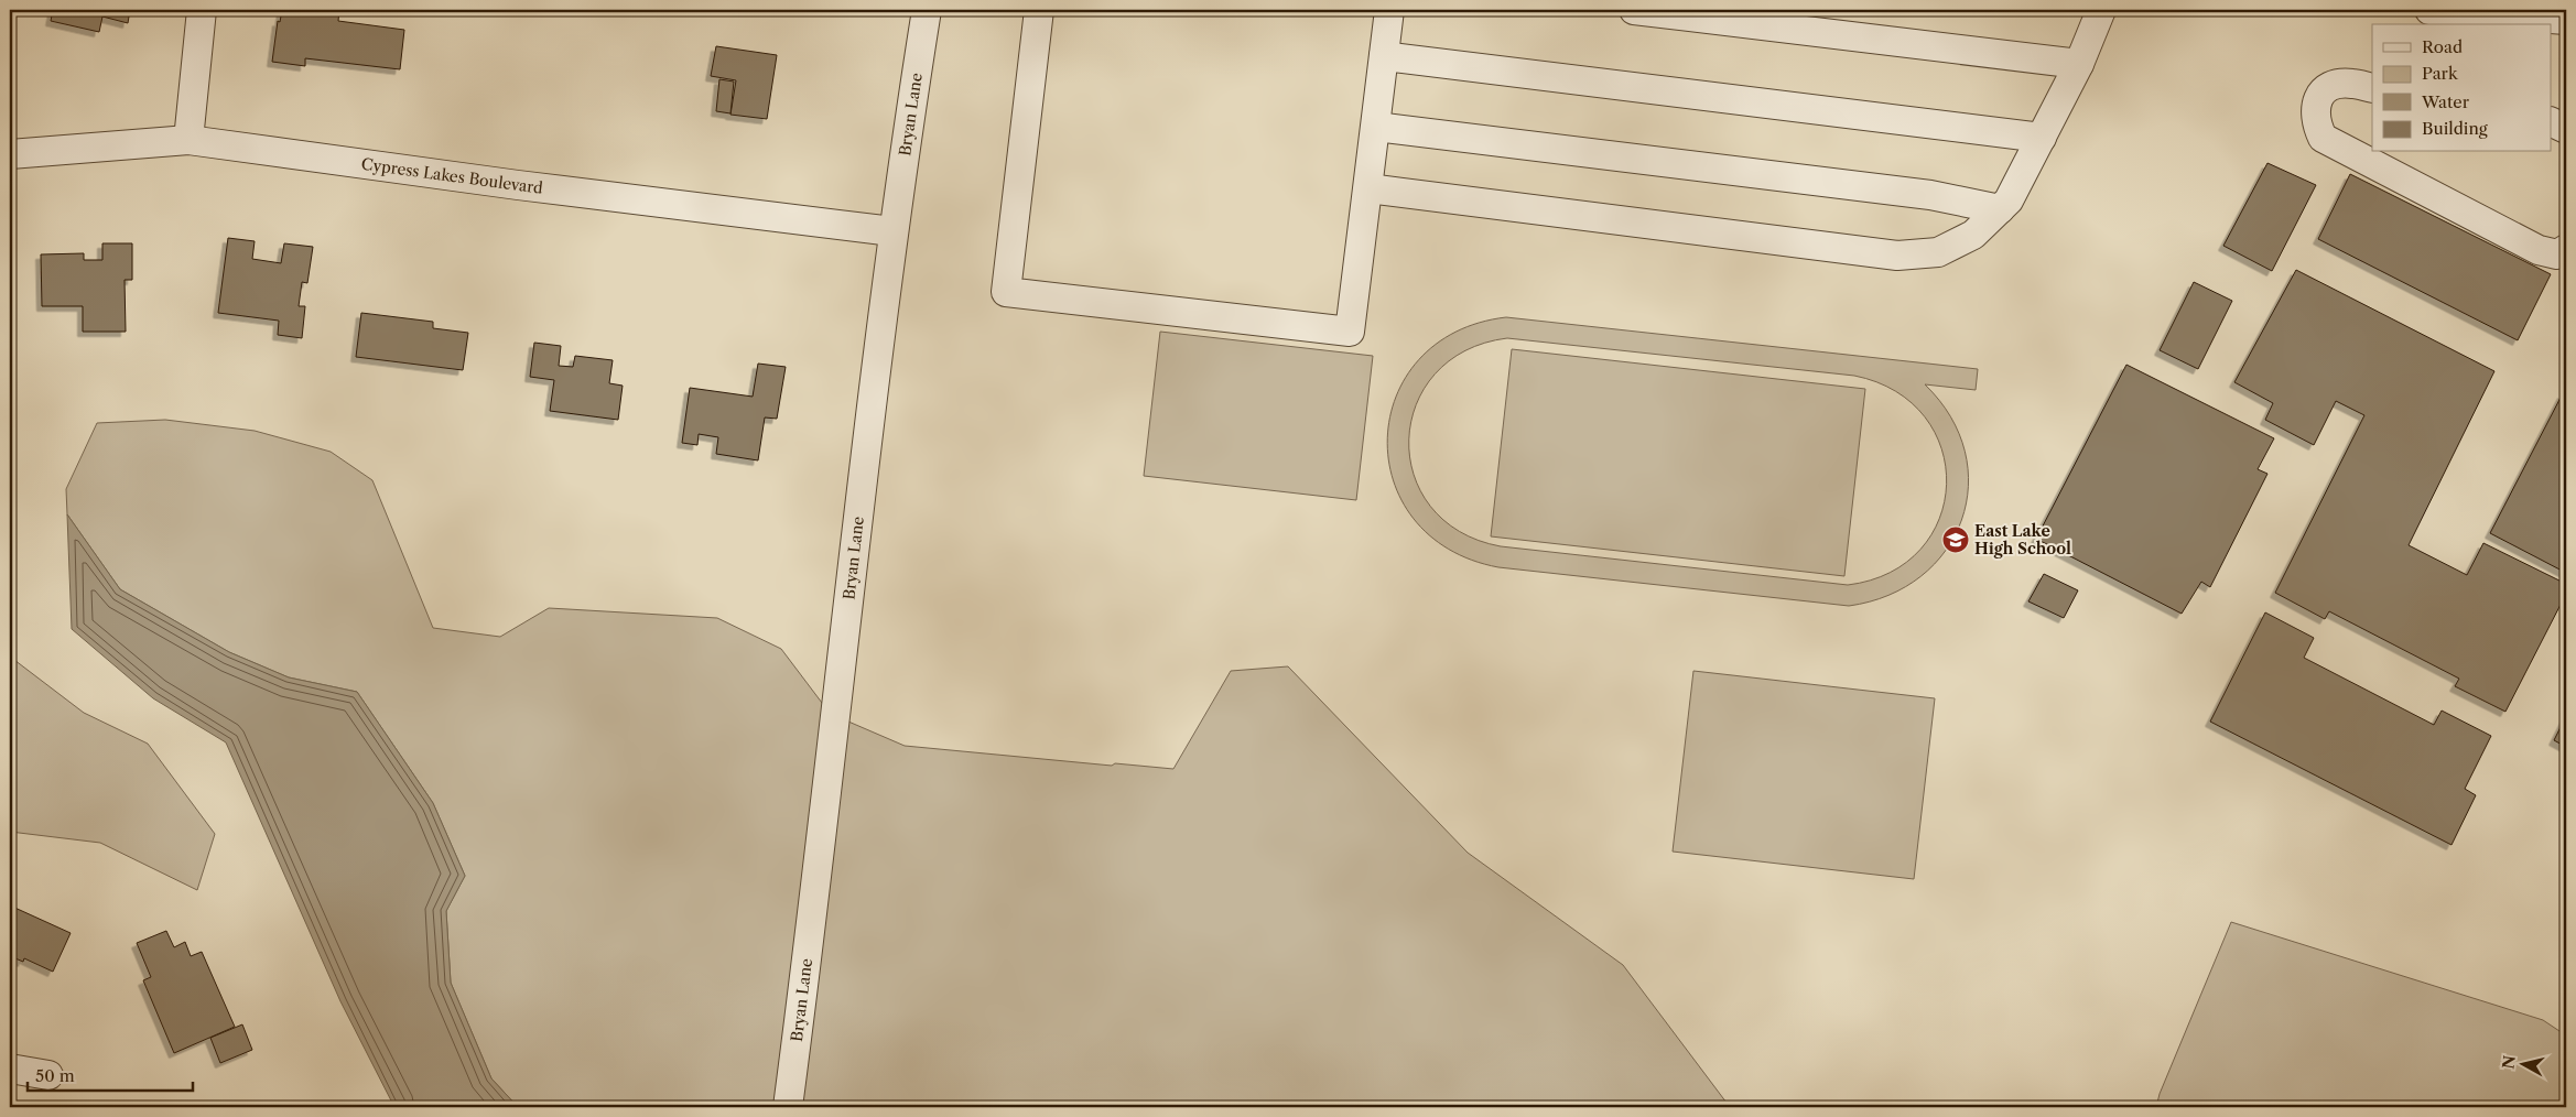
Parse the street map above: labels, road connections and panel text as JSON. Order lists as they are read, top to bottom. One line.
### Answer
{"streets":{"street":["Bryan Lane","Cypress Lakes Boulevard"]},"crossings":[["Bryan Lane","Cypress Lakes Boulevard"]],"places":{"school or university":["East Lake High School"]},"legend":["Road","Park","Water","Building"],"scale_bar":"50 m","north":"left"}
